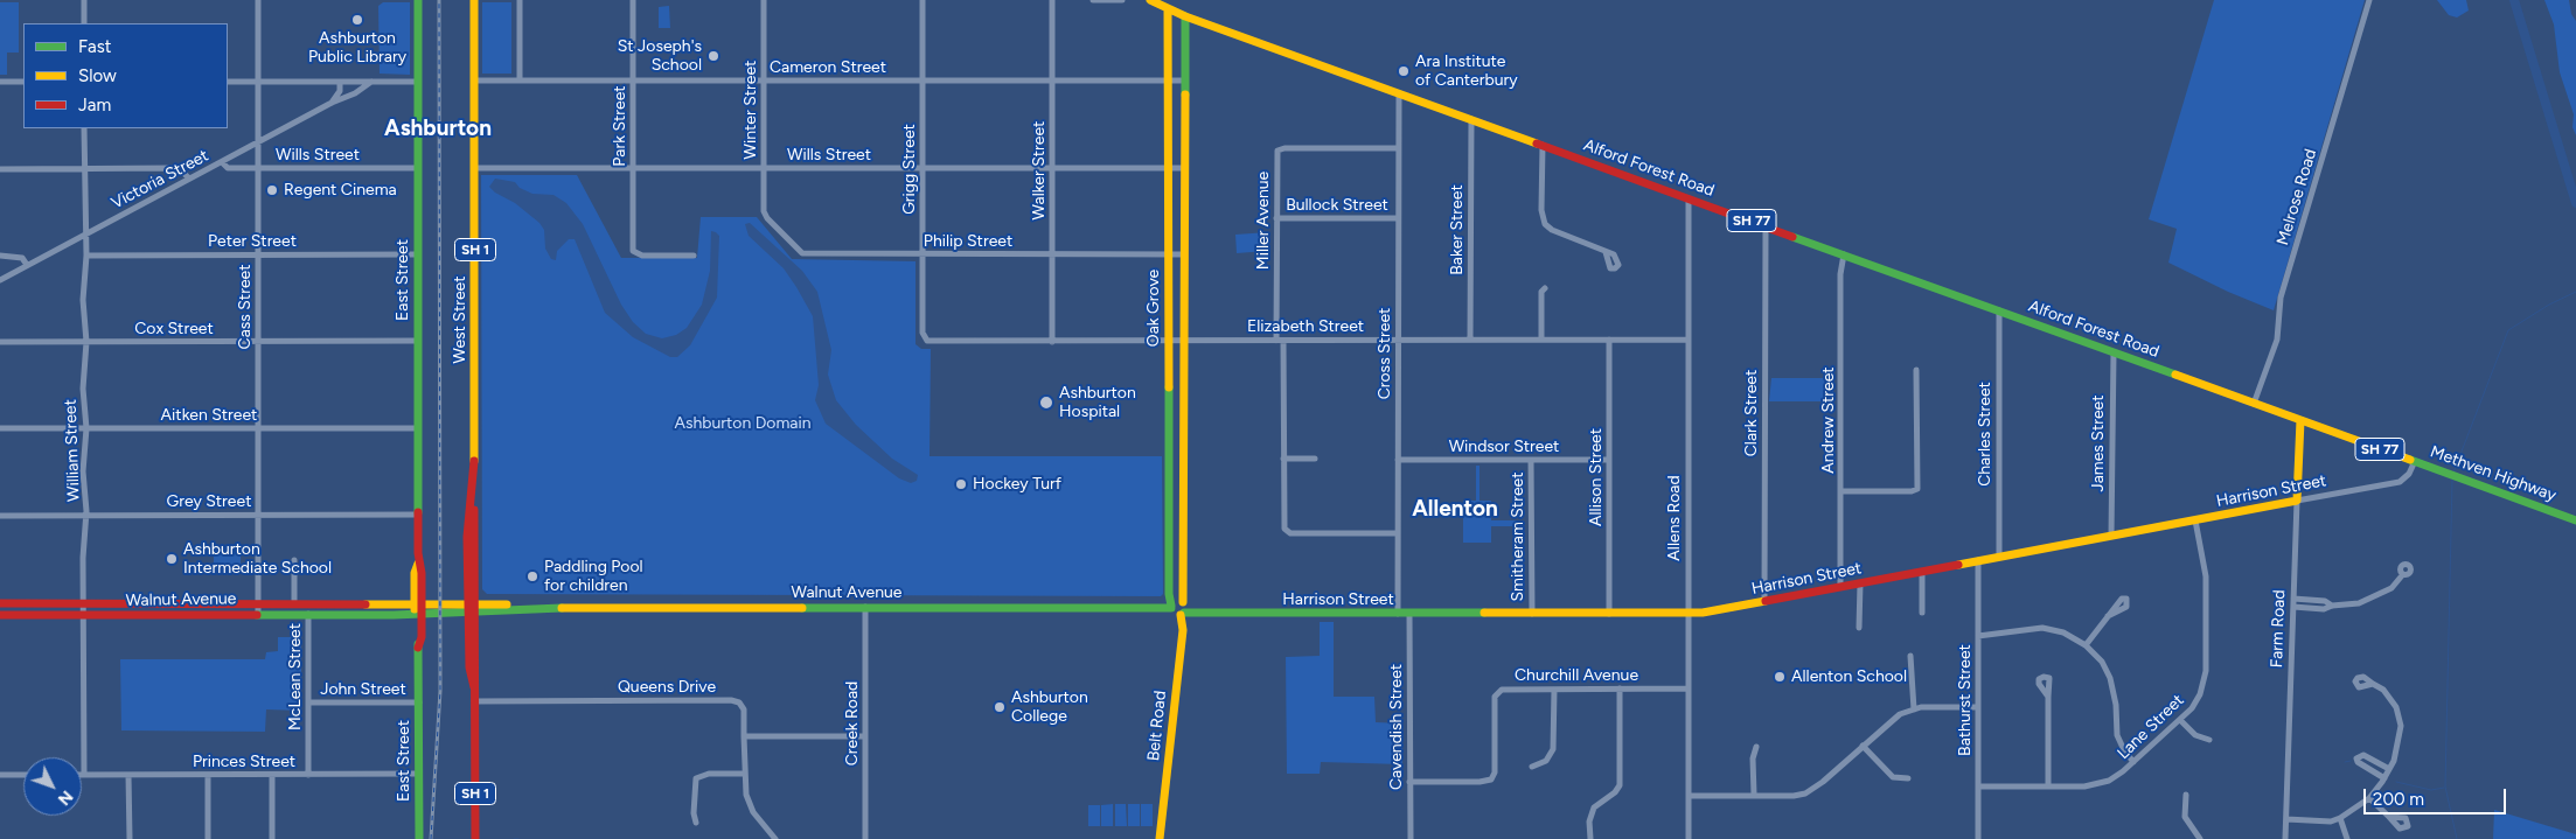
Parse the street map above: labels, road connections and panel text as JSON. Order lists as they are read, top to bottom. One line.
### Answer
{"streets":{"main road":["Alford Forest Road","SH 77","SH 1","East Street","Oak Grove","West Street","Methven Highway","Harrison Street","Walnut Avenue","Farm Road","Belt Road"],"street":["Cameron Street","Winter Street","Park Street","Wills Street","Grigg Street","Walker Street","Victoria Street","Melrose Road","Bullock Street","Miller Avenue","Baker Street","Peter Street","Philip Street","Cass Street","Elizabeth Street","Cox Street","Cross Street","Clark Street","Aitken Street","Andrew Street","Charles Street","James Street","Windsor Street","William Street","Allison Street","Grey Street","Allens Road","Smitheram Street","Churchill Avenue","McLean Street","Queens Drive","John Street","Bathurst Street","Creek Road","Cavendish Street","Lane Street","Princes Street"]},"crossings":[["Cameron Street","Winter Street"],["Cameron Street","Park Street"],["Cameron Street","Grigg Street"],["Cameron Street","Walker Street"],["Cameron Street","Oak Grove"],["Cameron Street","West Street"],["Winter Street","Wills Street"],["Winter Street","Philip Street"],["Park Street","Wills Street"],["Wills Street","Grigg Street"],["Wills Street","Walker Street"],["Wills Street","Victoria Street"],["Wills Street","East Street"],["Wills Street","Cass Street"],["Wills Street","Oak Grove"],["Wills Street","West Street"],["Alford Forest Road","Melrose Road"],["Alford Forest Road","SH 77"],["Alford Forest Road","Baker Street"],["Alford Forest Road","Oak Grove"],["Alford Forest Road","Cross Street"],["Alford Forest Road","Clark Street"],["Alford Forest Road","Andrew Street"],["Alford Forest Road","Charles Street"],["Alford Forest Road","James Street"],["Alford Forest Road","Methven Highway"],["Alford Forest Road","Allens Road"],["Alford Forest Road","Farm Road"],["Grigg Street","Philip Street"],["Grigg Street","Elizabeth Street"],["Walker Street","Philip Street"],["Walker Street","Elizabeth Street"],["Victoria Street","Cass Street"],["Victoria Street","William Street"],["Bullock Street","Miller Avenue"],["Bullock Street","Cross Street"],["Miller Avenue","Elizabeth Street"],["Miller Avenue","Cross Street"],["SH 77","Oak Grove"],["Baker Street","Elizabeth Street"],["Peter Street","East Street"],["Peter Street","Cass Street"],["Peter Street","William Street"],["Philip Street","Oak Grove"],["East Street","Cox Street"],["East Street","Aitken Street"],["East Street","Grey Street"],["East Street","Walnut Avenue"],["East Street","John Street"],["East Street","Princes Street"],["Cass Street","Cox Street"],["Cass Street","Aitken Street"],["Cass Street","Grey Street"],["Cass Street","Walnut Avenue"],["Oak Grove","Elizabeth Street"],["Oak Grove","Harrison Street"],["Oak Grove","Walnut Avenue"],["Oak Grove","Belt Road"],["West Street","Walnut Avenue"],["West Street","Queens Drive"],["Elizabeth Street","Cross Street"],["Elizabeth Street","Allison Street"],["Elizabeth Street","Allens Road"],["Cox Street","William Street"],["Cross Street","Windsor Street"],["Cross Street","Harrison Street"],["Clark Street","Harrison Street"],["Aitken Street","William Street"],["Andrew Street","Harrison Street"],["Charles Street","Harrison Street"],["James Street","Harrison Street"],["Windsor Street","Allison Street"],["Windsor Street","Smitheram Street"],["William Street","Grey Street"],["William Street","Walnut Avenue"],["William Street","Princes Street"],["Methven Highway","Harrison Street"],["Methven Highway","Farm Road"],["Allison Street","Harrison Street"],["Harrison Street","Allens Road"],["Harrison Street","Smitheram Street"],["Harrison Street","Walnut Avenue"],["Harrison Street","Farm Road"],["Harrison Street","Bathurst Street"],["Harrison Street","Belt Road"],["Harrison Street","Cavendish Street"],["Harrison Street","Lane Street"],["Allens Road","Churchill Avenue"],["Walnut Avenue","McLean Street"],["Walnut Avenue","Creek Road"],["Walnut Avenue","Belt Road"],["Churchill Avenue","Cavendish Street"],["McLean Street","John Street"],["McLean Street","Princes Street"],["Bathurst Street","Lane Street"]],"districts":["Ashburton","Allenton"],"parks":["Ashburton Domain"],"places":["Ashburton Public Library","St Joseph's School","Ara Institute of Canterbury","Regent Cinema","Ashburton Hospital","Hockey Turf","Ashburton Intermediate School","Paddling Pool for children","Allenton School","Ashburton College"],"legend":["Fast","Slow","Jam"],"scale_bar":"200 m","north":"bottom right"}
